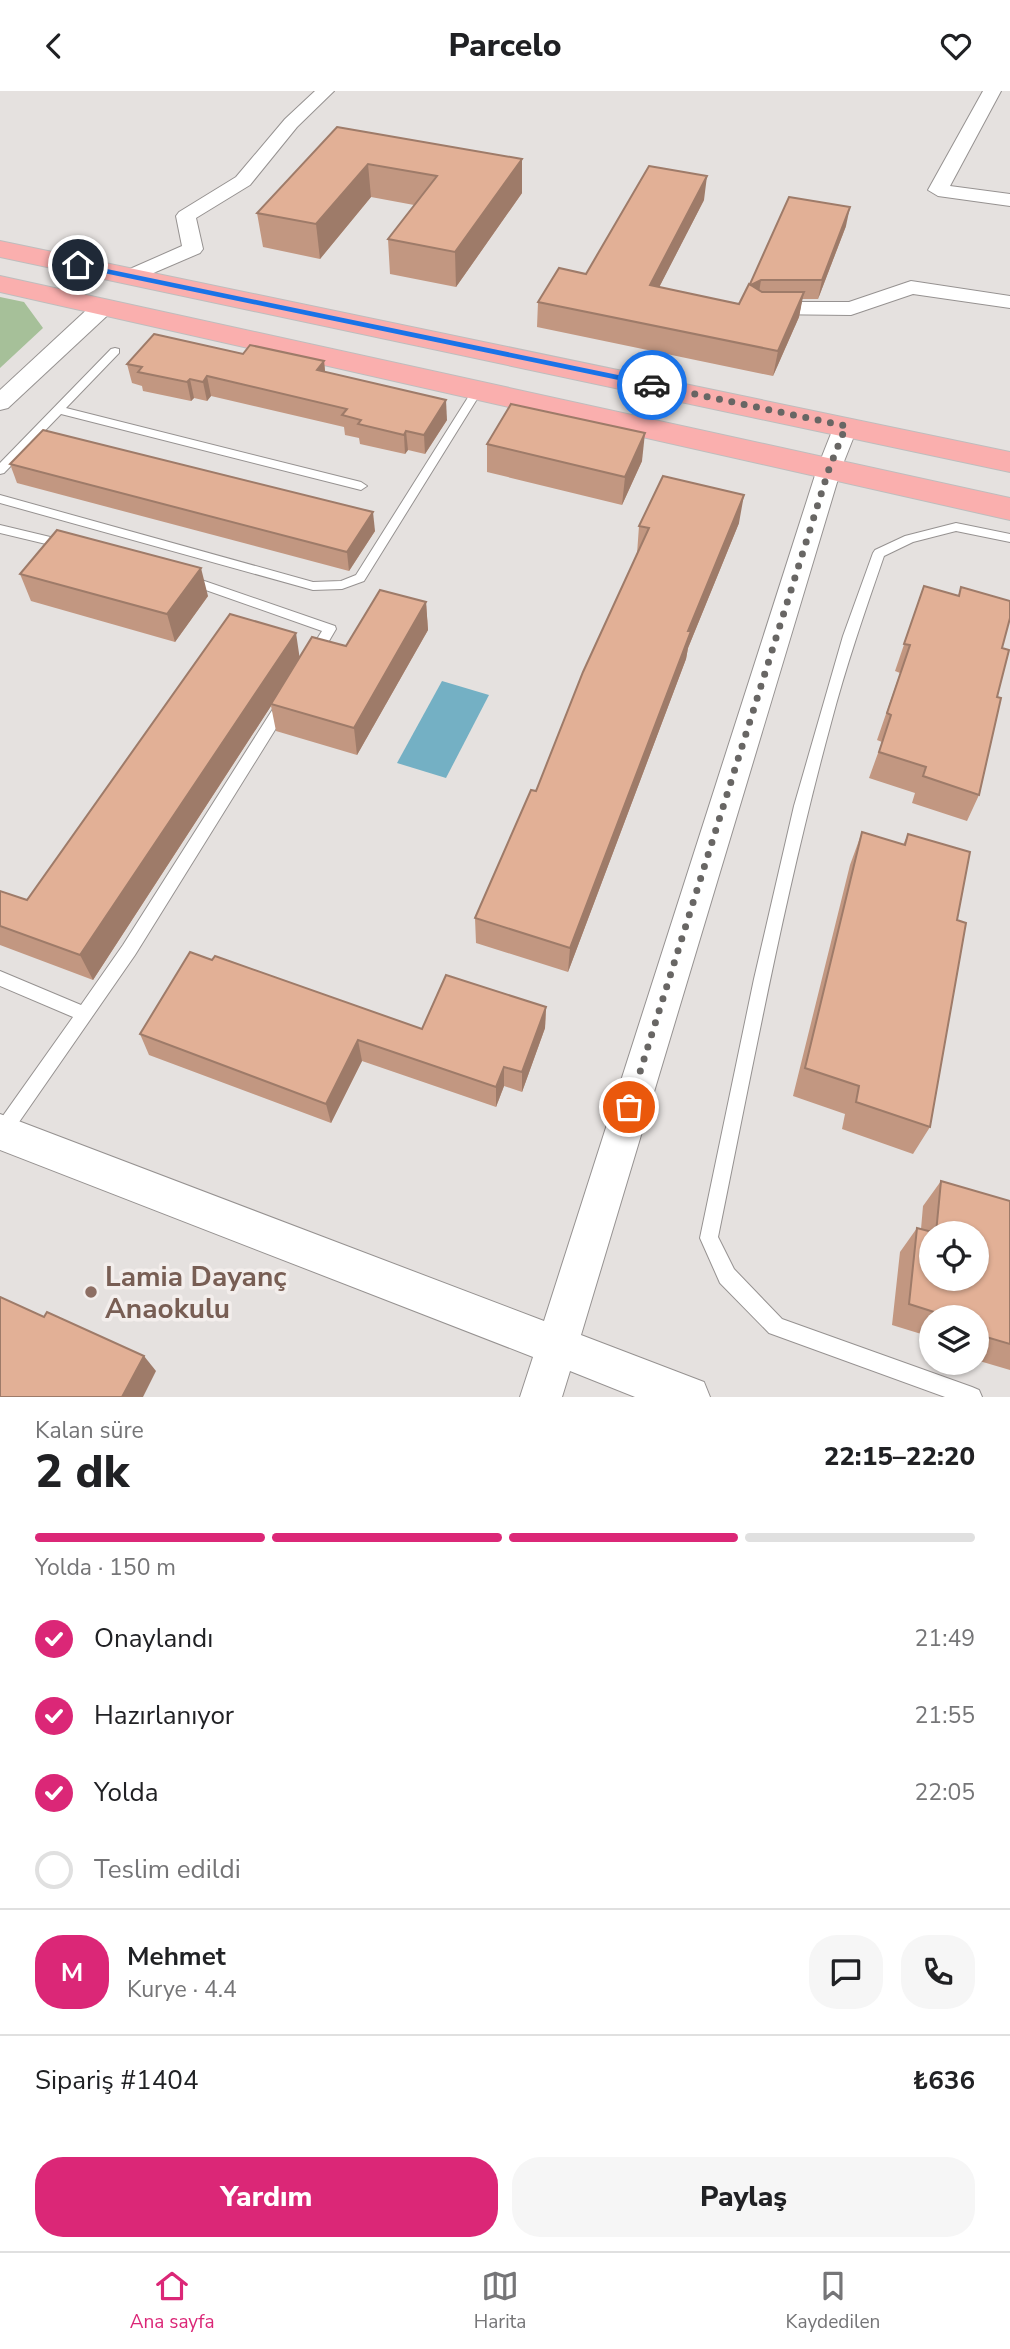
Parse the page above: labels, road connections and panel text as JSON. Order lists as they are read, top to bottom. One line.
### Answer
{"places":["Lamia Dayanç Anaokulu"],"page":{"header":"Parcelo","heading":["2 dk","Kalan süre","22:15–22:20"],"panel":["Mehmet","Kurye · 4.4","Sipariş #1404","₺636"],"bar":"Yolda · 150 m","list":[["Onaylandı","21:49"],["Hazırlanıyor","21:55"],["Yolda","22:05"],"Teslim edildi"],"round":"M","buttons":["Yardım","Paylaş"],"tabs":["Ana sayfa","Harita","Kaydedilen"]}}
